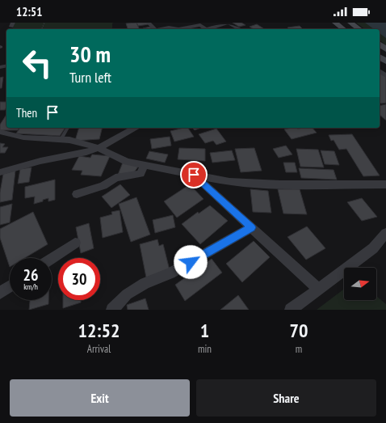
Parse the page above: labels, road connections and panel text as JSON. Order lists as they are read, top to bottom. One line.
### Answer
{"north":"right","page":{"status":"12:51","turn":["30 m","Turn left"],"then":"Then","speed":"26 km/h","limit":"30","eta":["12:52","Arrival","1","min","70","m"],"buttons":["Exit","Share"]}}
